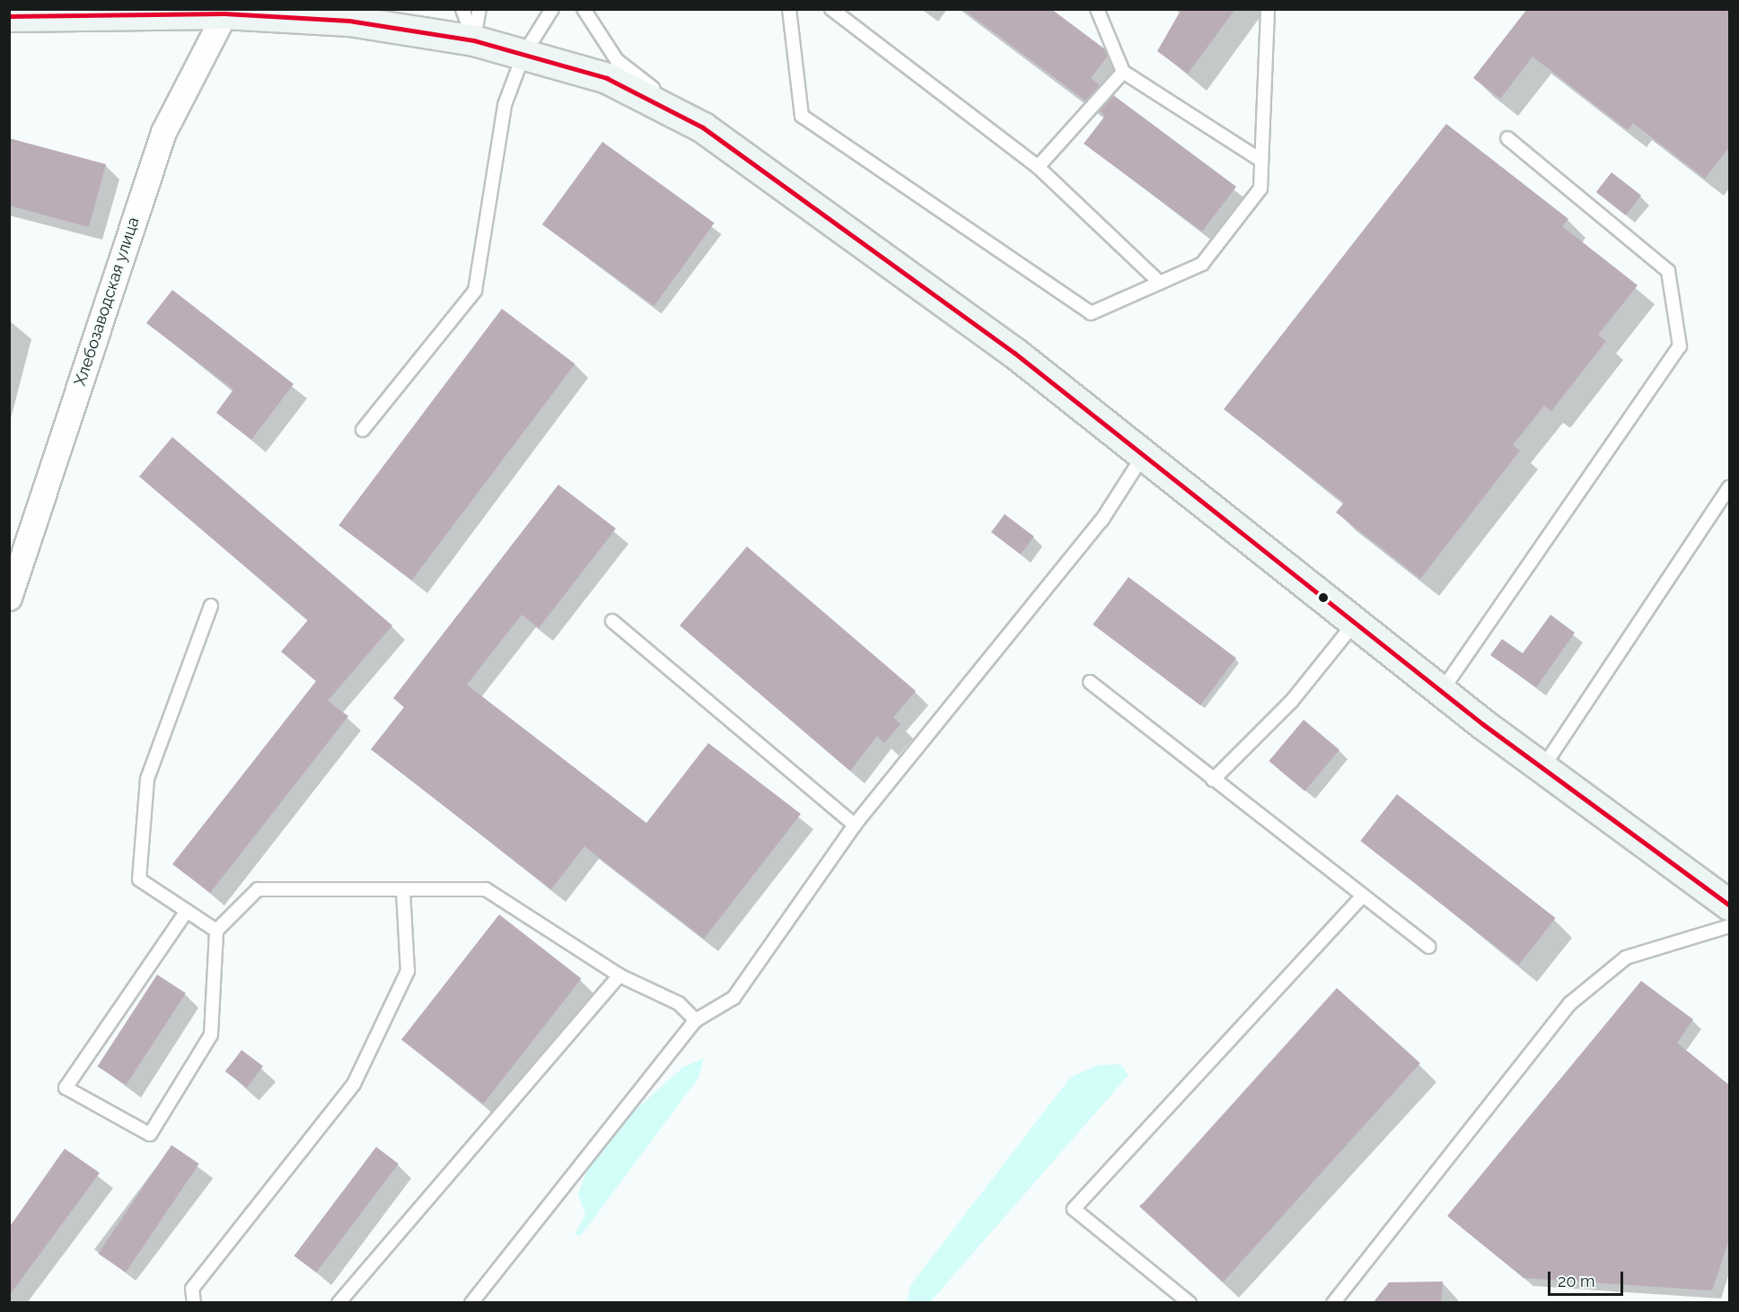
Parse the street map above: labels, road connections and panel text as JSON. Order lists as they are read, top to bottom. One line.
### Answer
{"streets":{"street":["Хлебозаводская улица"]},"scale_bar":"20 m"}
